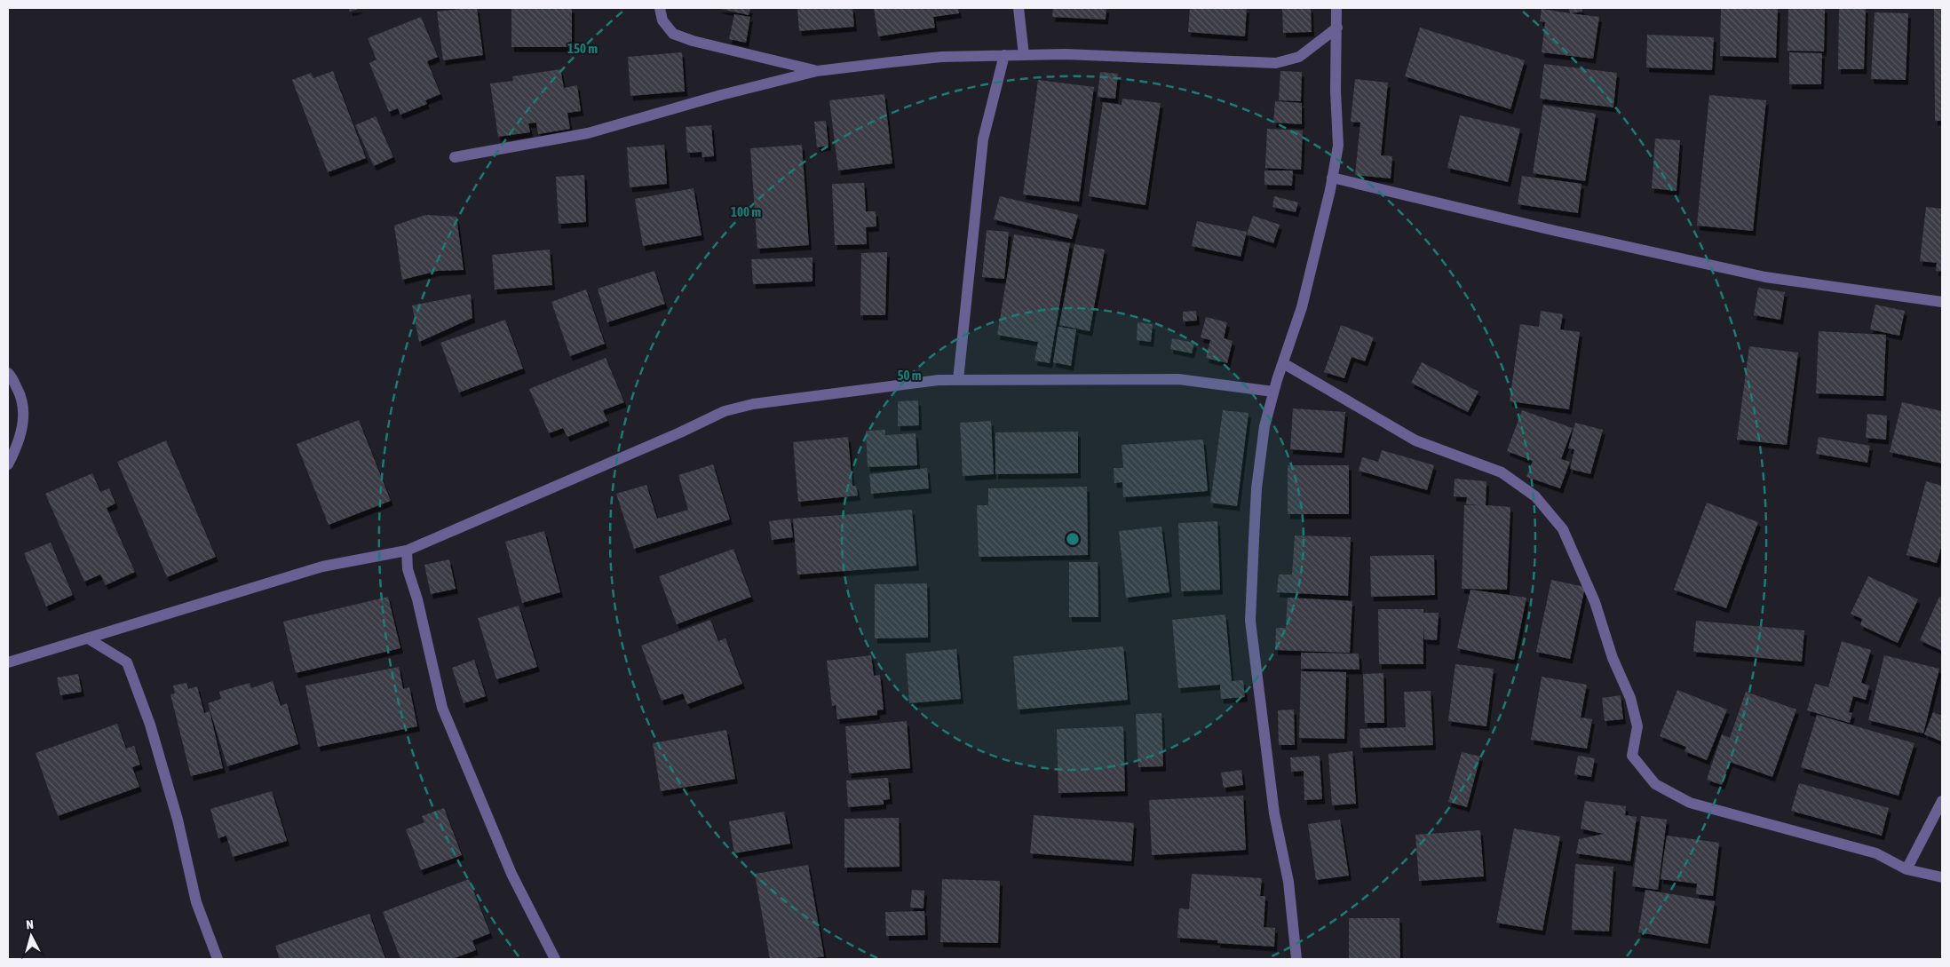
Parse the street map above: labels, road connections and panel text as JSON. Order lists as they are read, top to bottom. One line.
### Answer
{"north":"top","rings":["150 m","100 m","50 m"]}
